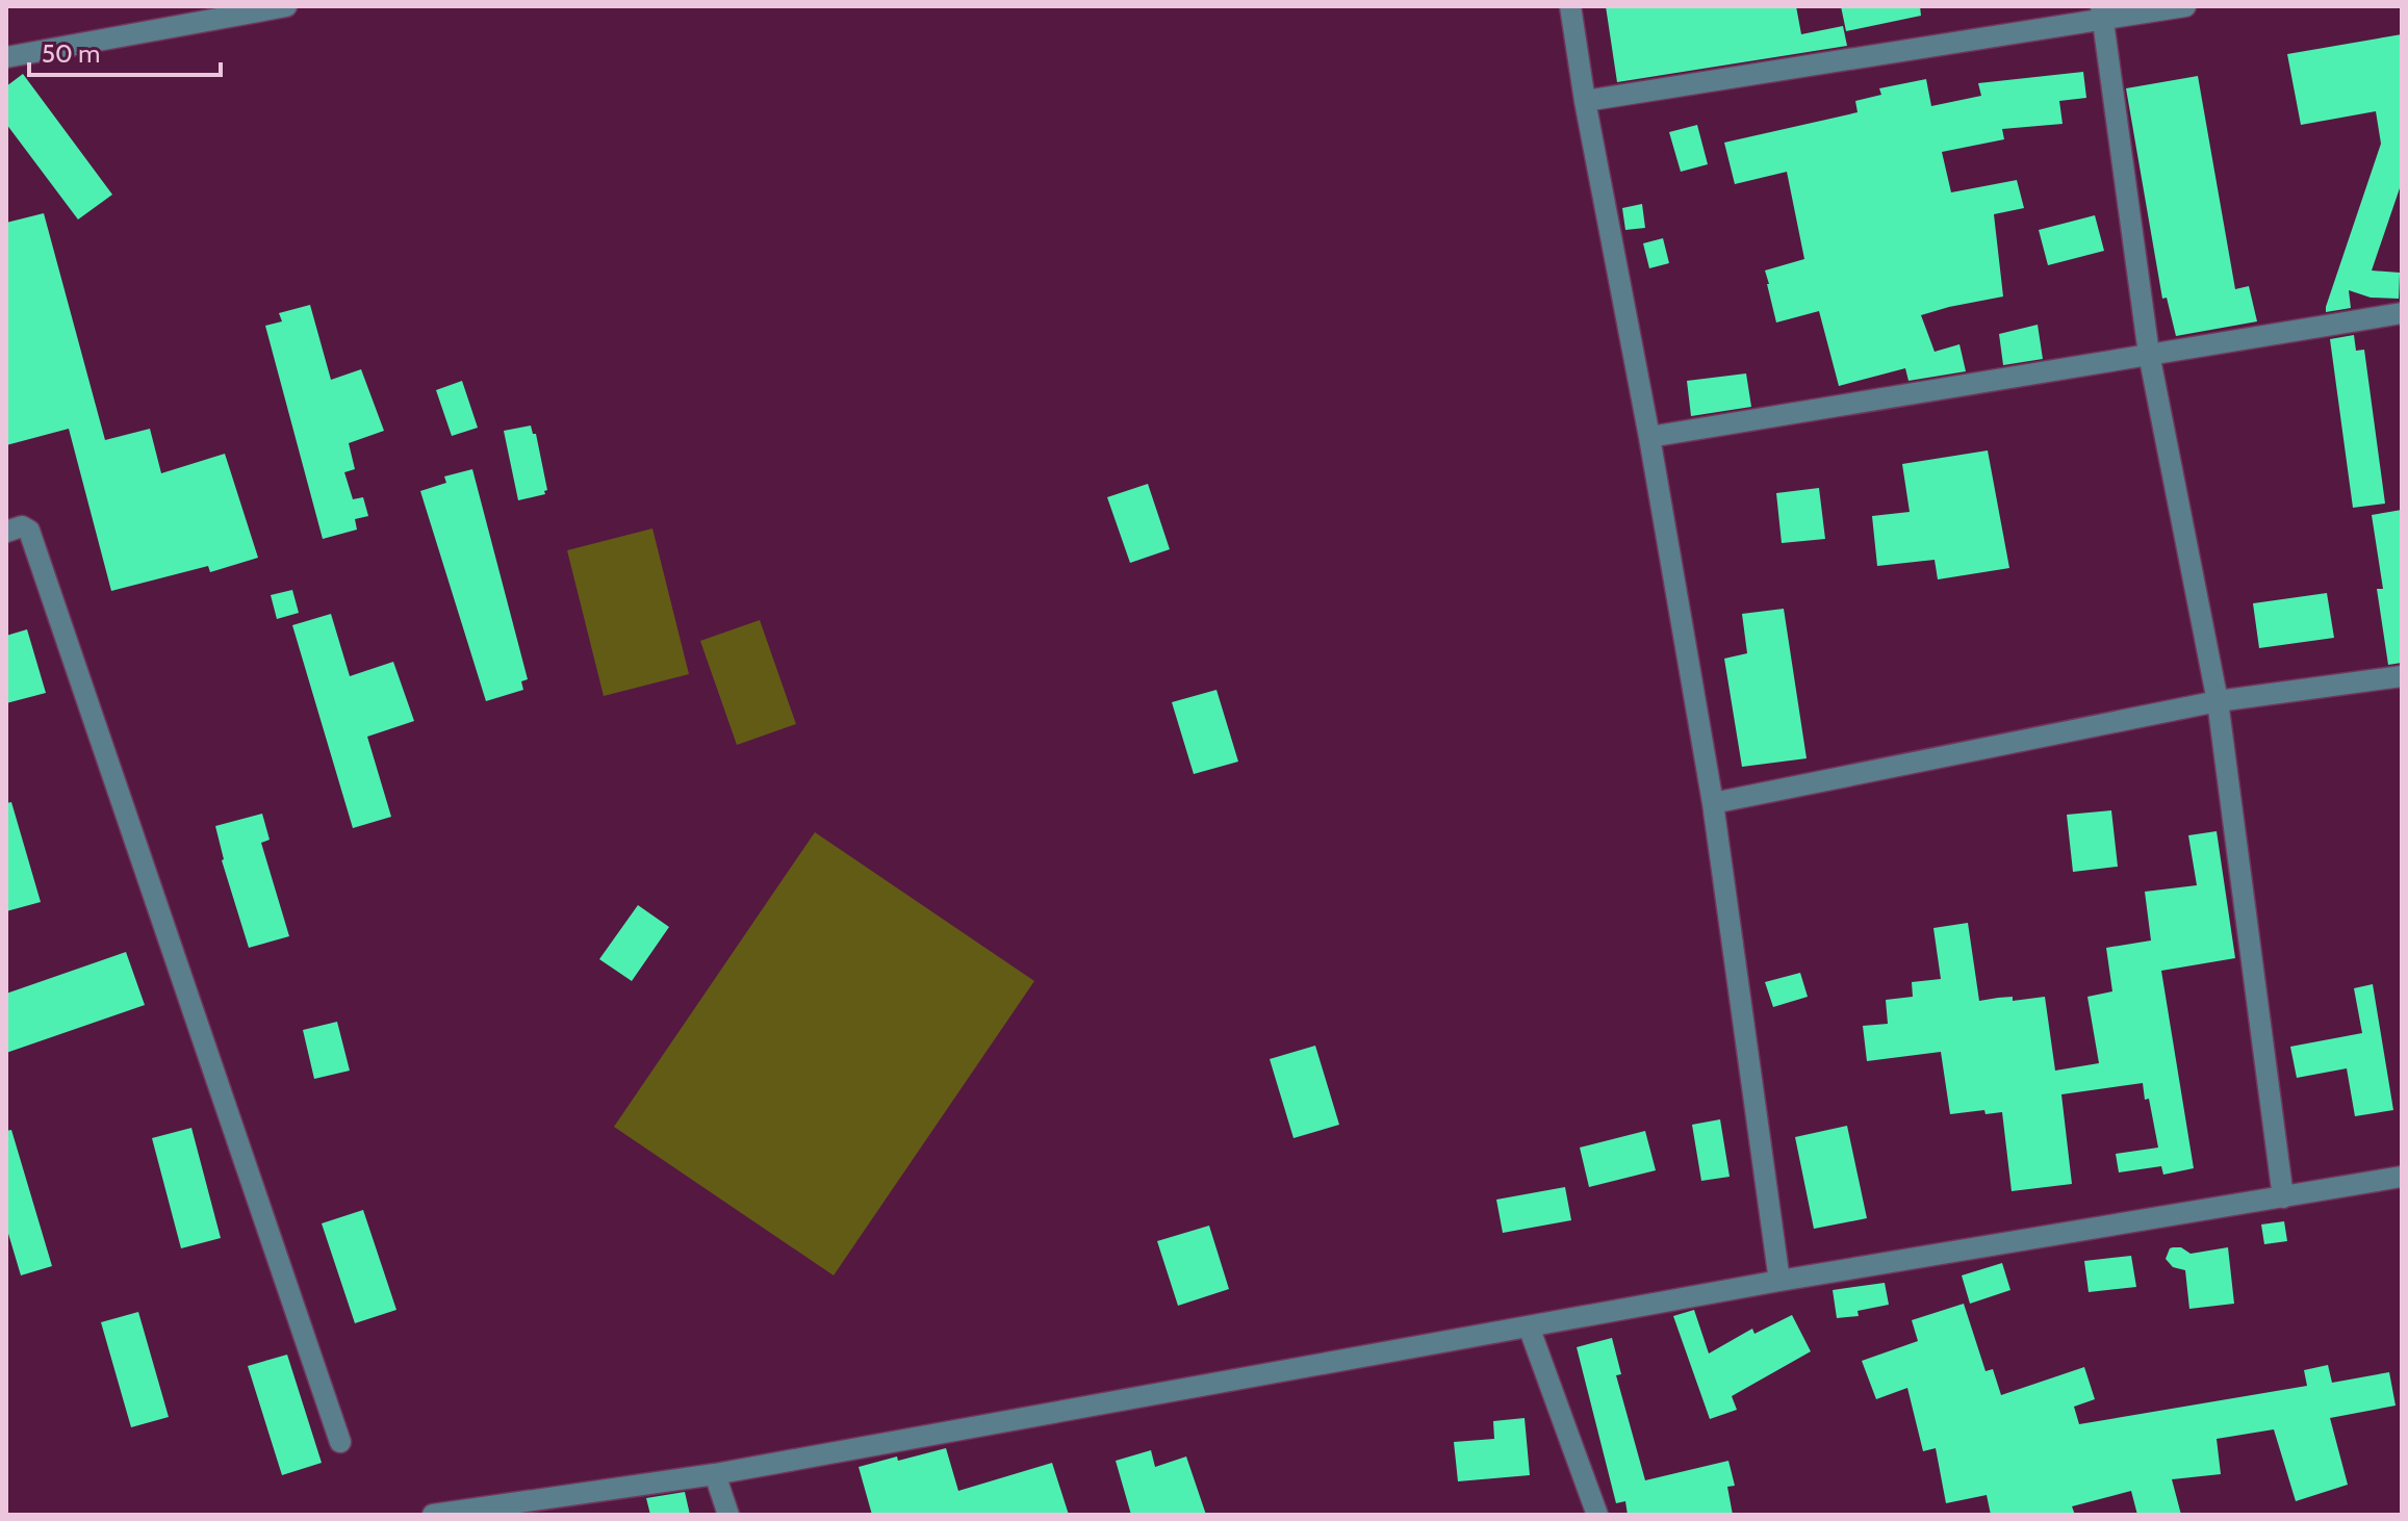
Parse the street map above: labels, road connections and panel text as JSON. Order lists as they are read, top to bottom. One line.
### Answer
{"scale_bar":"50 m"}
